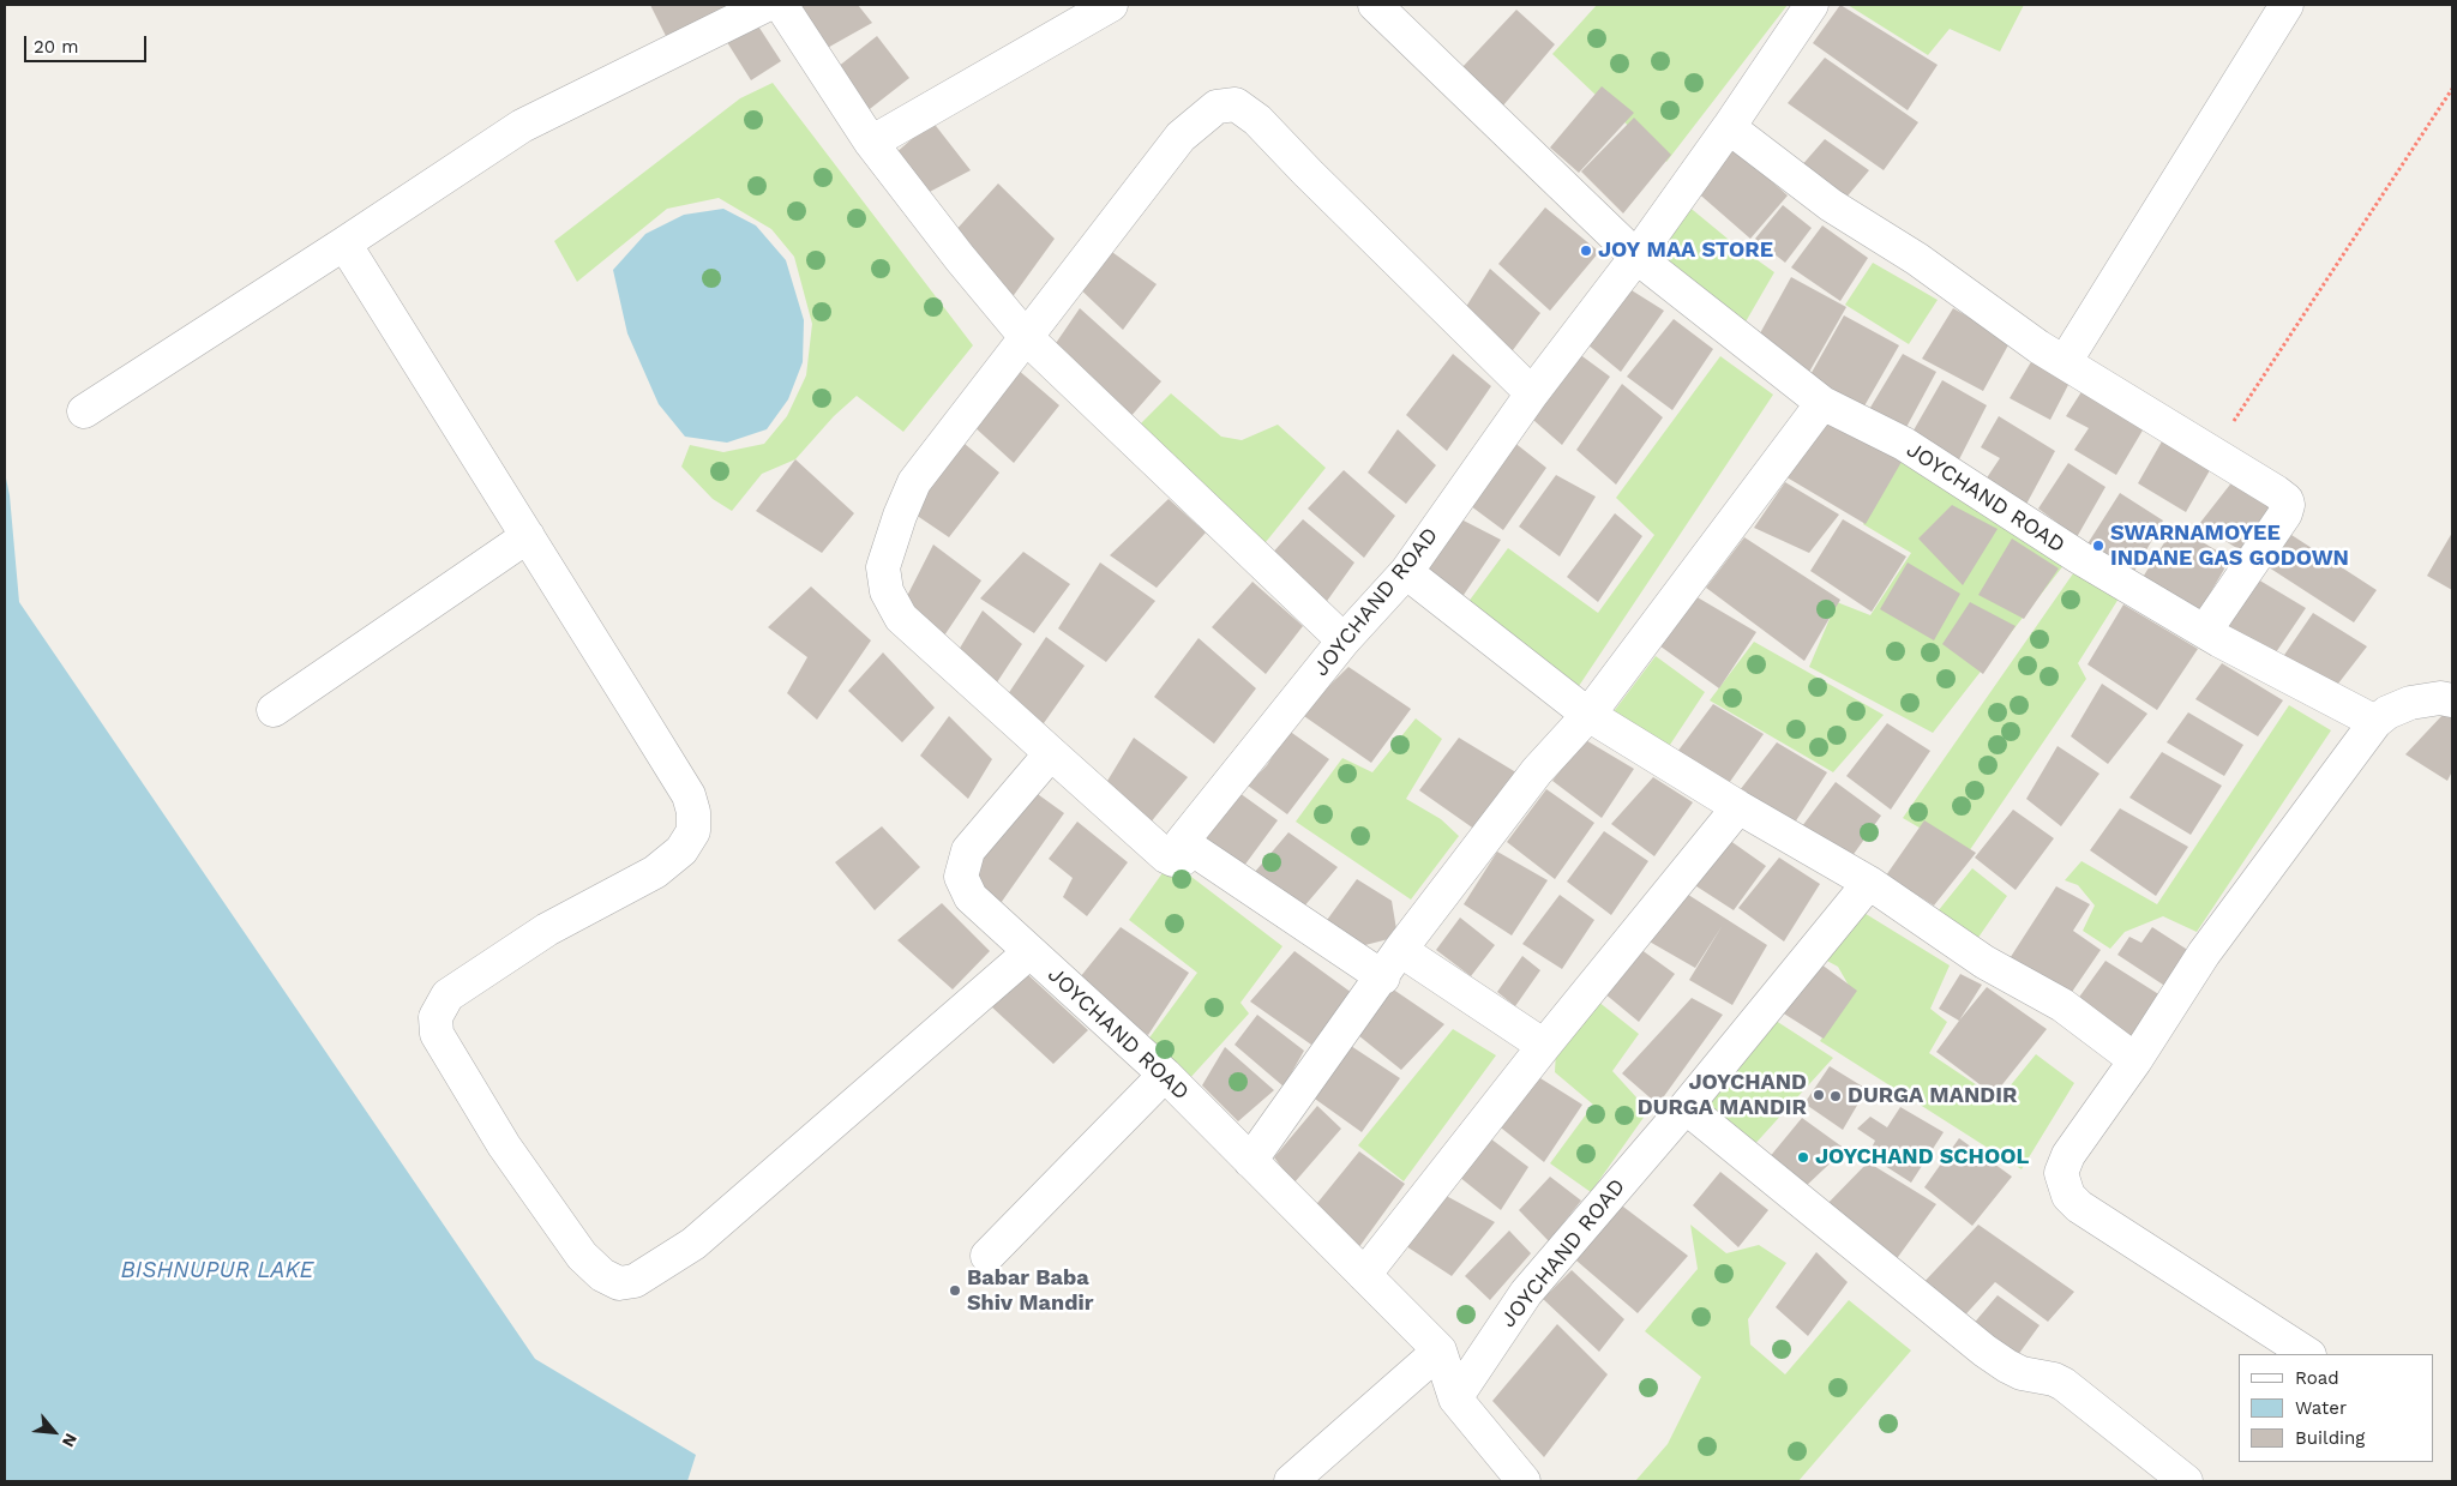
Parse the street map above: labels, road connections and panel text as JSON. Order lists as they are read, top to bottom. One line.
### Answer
{"streets":{"street":["JOYCHAND ROAD"]},"water":["BISHNUPUR LAKE"],"places":["JOY MAA STORE","SWARNAMOYEE INDANE GAS GODOWN","JOYCHAND DURGA MANDIR","DURGA MANDIR","JOYCHAND SCHOOL","Babar Baba Shiv Mandir"],"legend":["Road","Water","Building"],"scale_bar":"20 m","north":"bottom right"}
